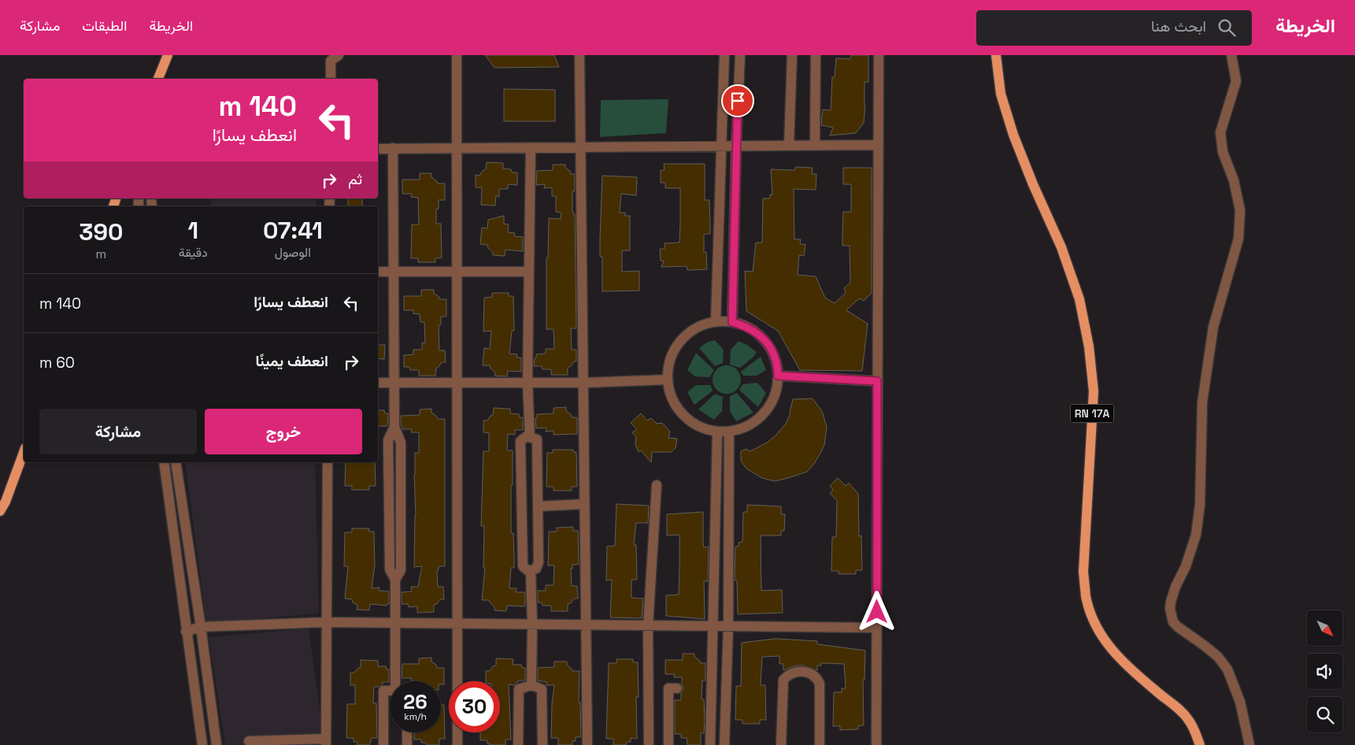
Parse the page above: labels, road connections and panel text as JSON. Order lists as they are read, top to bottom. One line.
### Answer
{"streets":{"main road":["RN 17A"]},"north":"bottom right","page":{"header":"الخريطة","search":"ابحث هنا","nav":["الخريطة","الطبقات","مشاركة"],"turn":["140 m","انعطف يسارًا"],"then":"ثم","eta":["07:41","الوصول","1","دقيقة","390","m"],"list":[{"name":"انعطف يسارًا","value":"140 m"},{"name":"انعطف يمينًا","value":"60 m"}],"buttons":["خروج","مشاركة"],"speed":"26 km/h","limit":"30"}}
